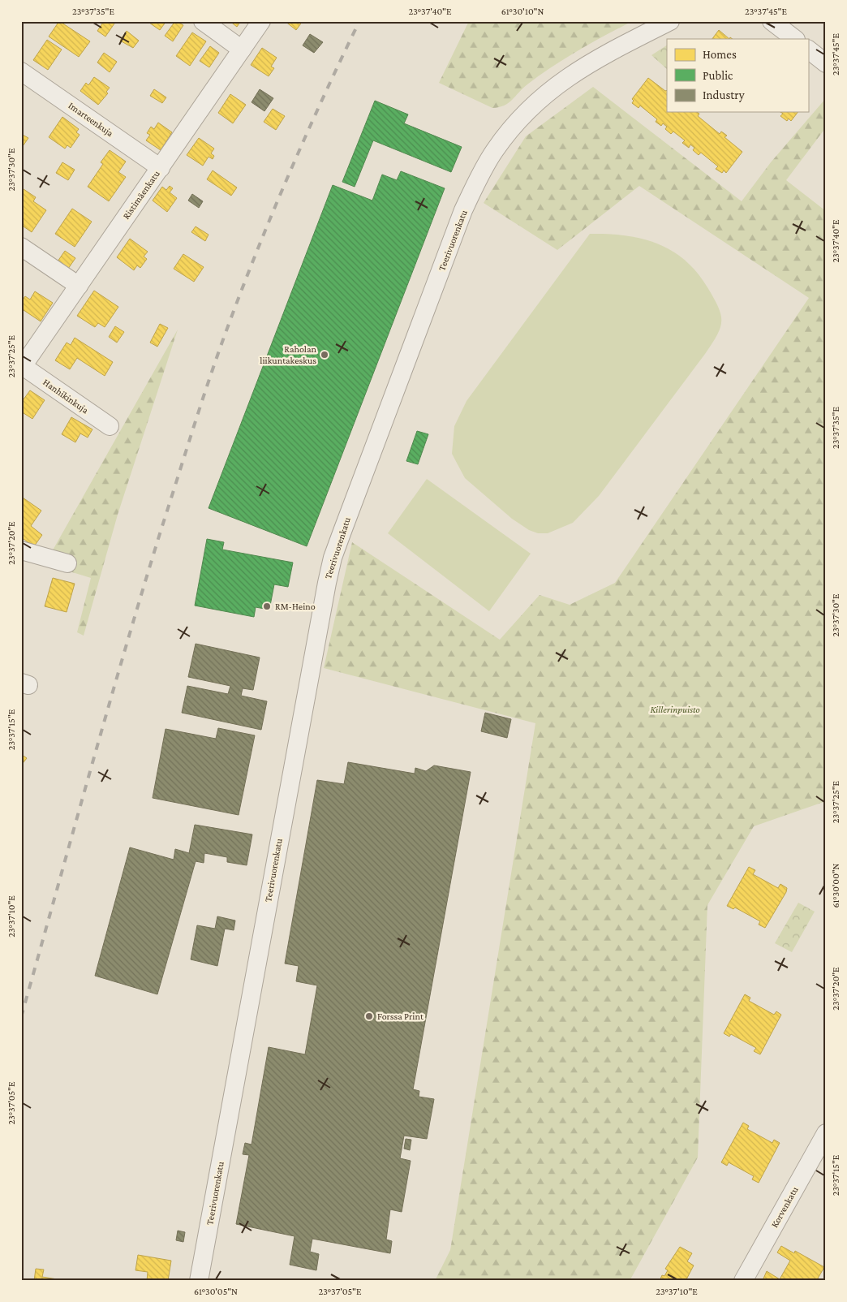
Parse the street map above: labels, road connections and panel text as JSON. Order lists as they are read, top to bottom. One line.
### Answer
{"streets":{"street":["Imarteenkuja","Ristimäenkatu","Teerivuorenkatu","Hanhikinkuja","Korvenkatu"]},"crossings":[["Imarteenkuja","Ristimäenkatu"],["Ristimäenkatu","Hanhikinkuja"]],"parks":["Killerinpuisto"],"places":["Raholan liikuntakeskus","RM-Heino","Forssa Print"],"legend":["Homes","Public","Industry"],"coordinates":["23°37'35\"E","23°37'40\"E","61°30'10\"N","23°37'45\"E","23°37'30\"E","23°37'25\"E","23°37'20\"E","23°37'15\"E","61°30'00\"N","23°37'10\"E","23°37'05\"E","61°30'05\"N"]}
